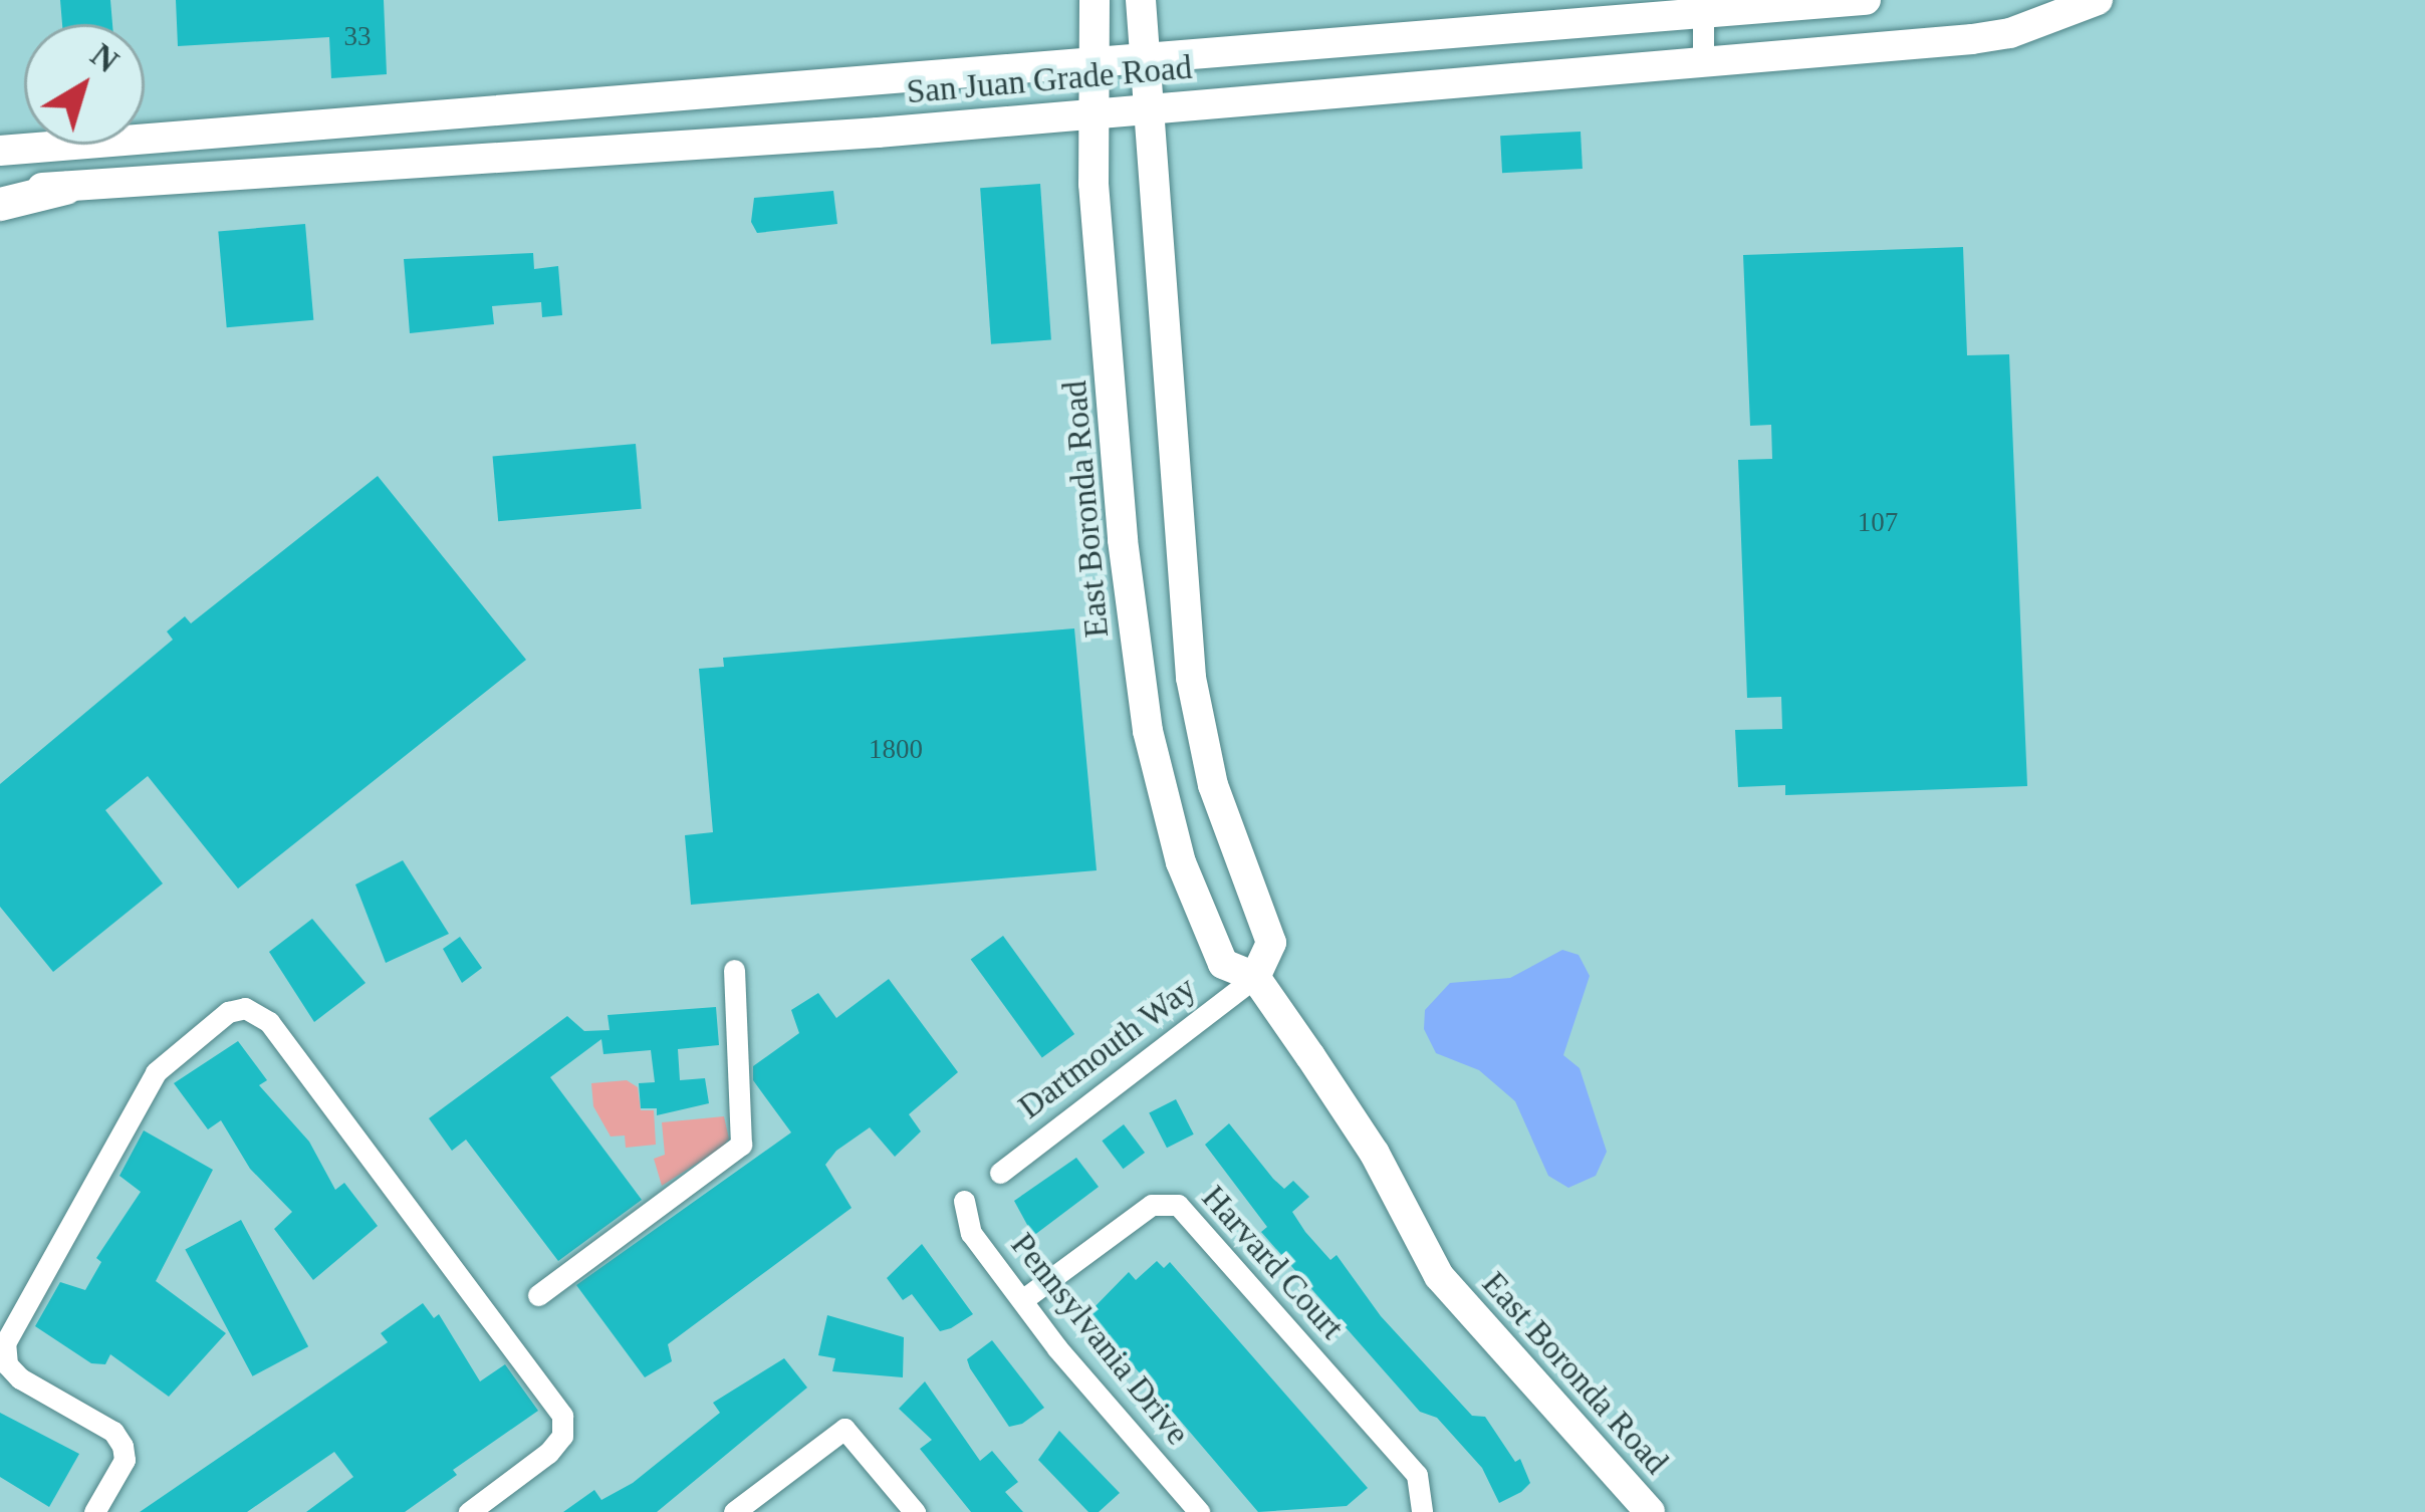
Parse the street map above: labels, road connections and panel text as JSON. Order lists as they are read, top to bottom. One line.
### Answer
{"streets":{"main road":["San Juan Grade Road","East Boronda Road"],"street":["Dartmouth Way","Harvard Court","Pennsylvania Drive"]},"crossings":[["San Juan Grade Road","East Boronda Road"],["East Boronda Road","Dartmouth Way"],["Harvard Court","Pennsylvania Drive"]],"house_numbers":["33","107","1800"],"north":"top right"}
